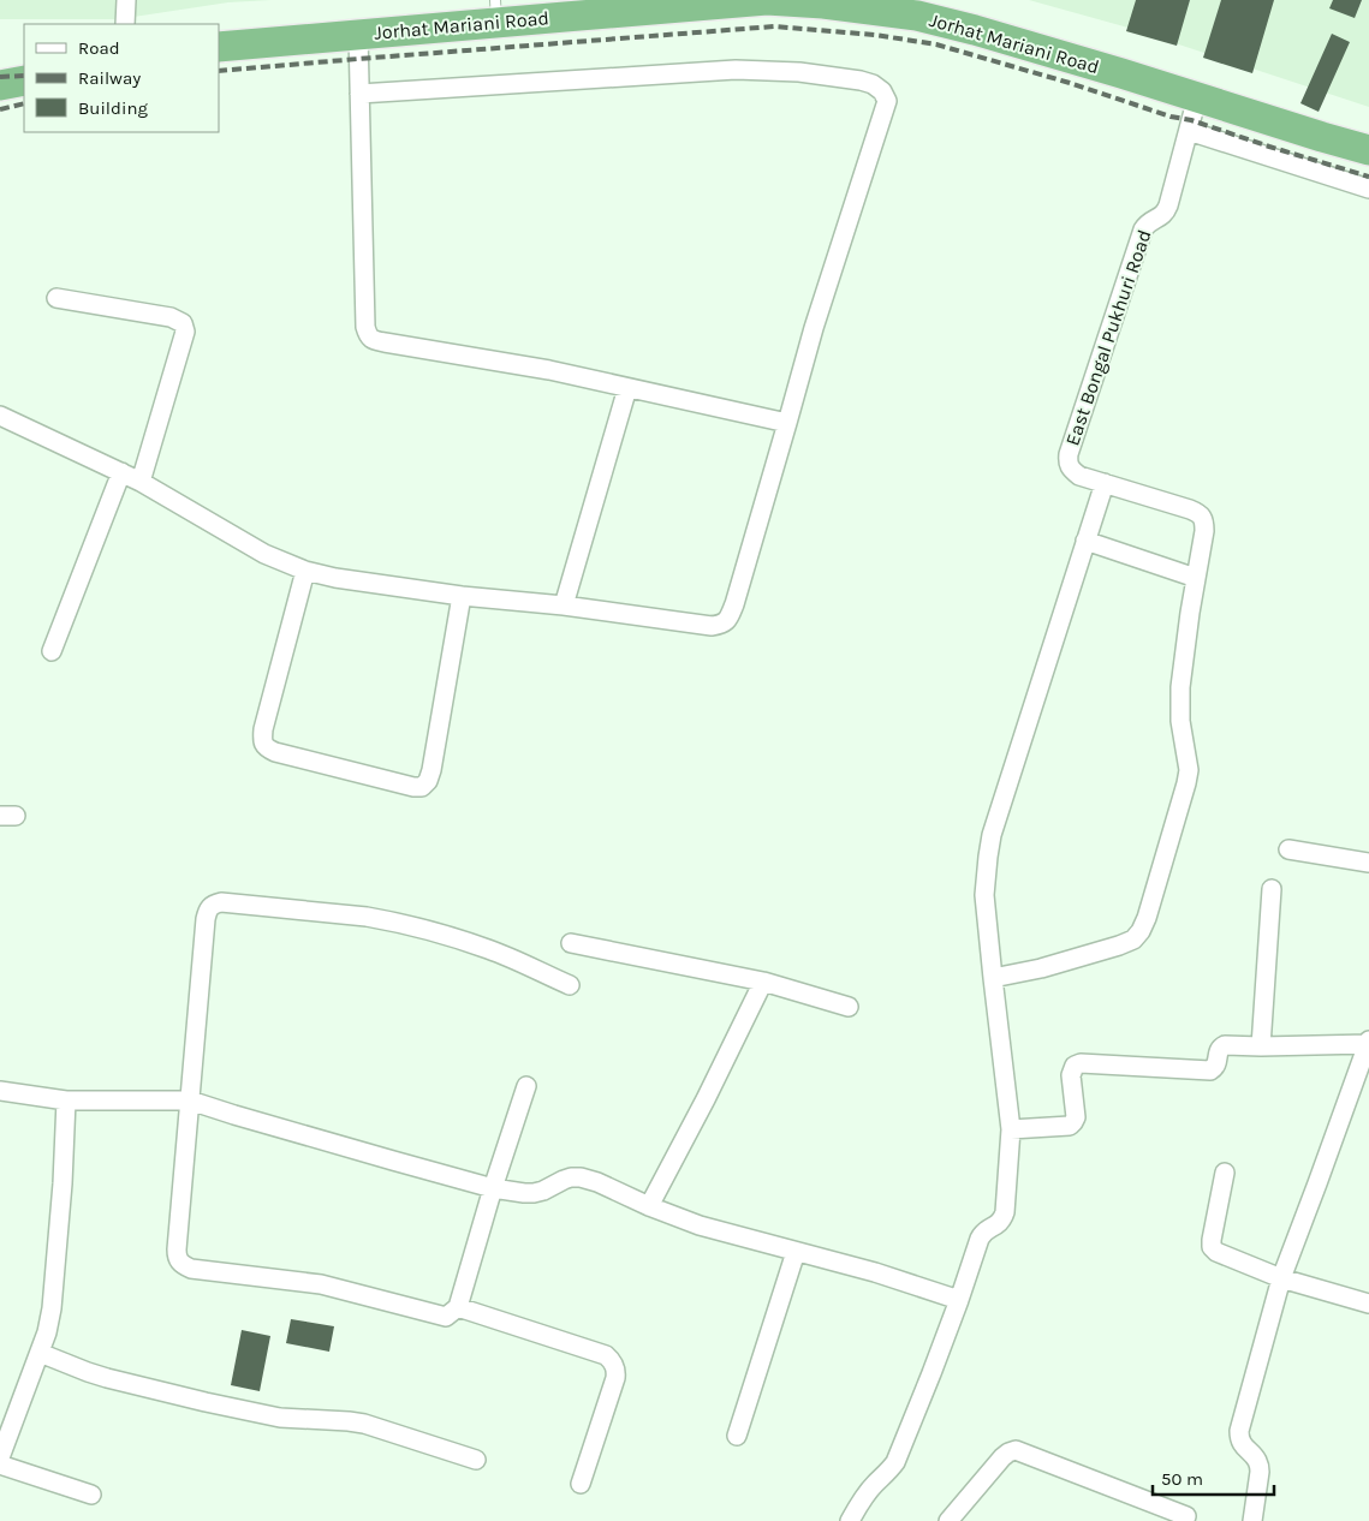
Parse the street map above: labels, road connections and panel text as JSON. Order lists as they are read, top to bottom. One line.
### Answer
{"streets":{"highway":["Jorhat Mariani Road"],"street":["East Bongal Pukhuri Road"]},"crossings":[["Jorhat Mariani Road","East Bongal Pukhuri Road"]],"legend":["Road","Railway","Building"],"scale_bar":"50 m"}
